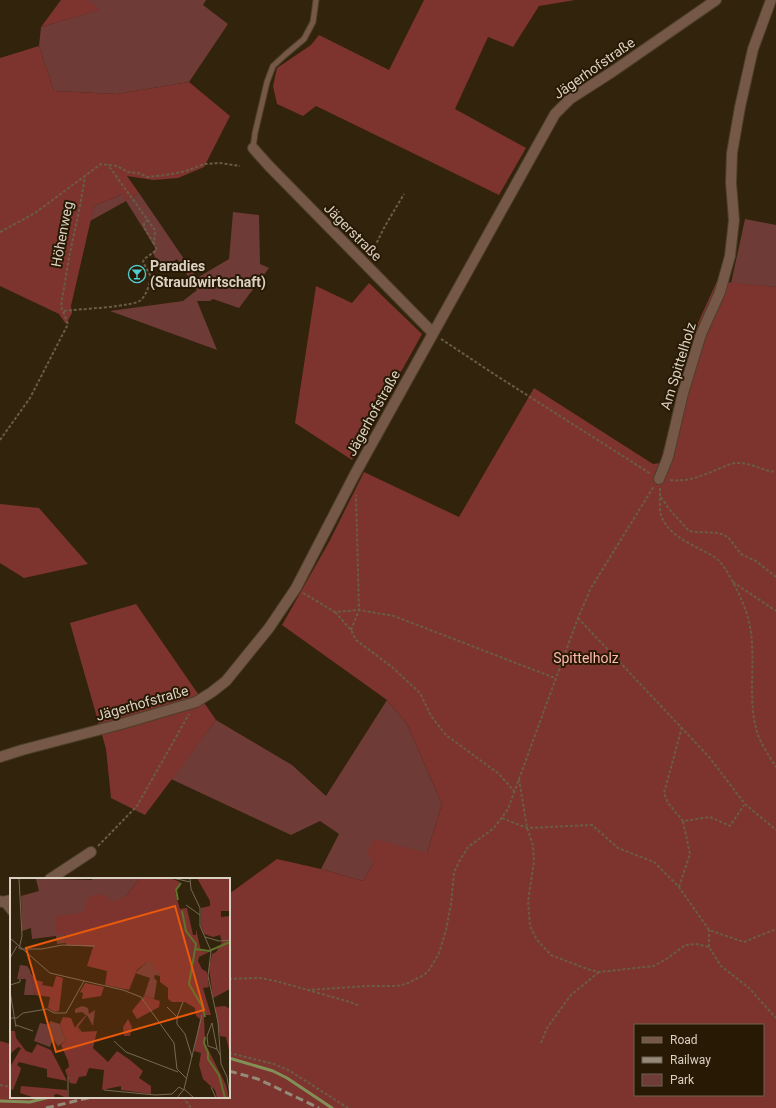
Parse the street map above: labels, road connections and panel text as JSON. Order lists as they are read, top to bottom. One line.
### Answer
{"streets":{"street":["Jägerhofstraße","Jägerstraße","Am Spittelholz"],"path":["Höhenweg"]},"crossings":[["Jägerhofstraße","Jägerstraße"]],"parks":["Spittelholz"],"places":{"bar":["Paradies (Straußwirtschaft)"]},"legend":["Road","Railway","Park"]}
